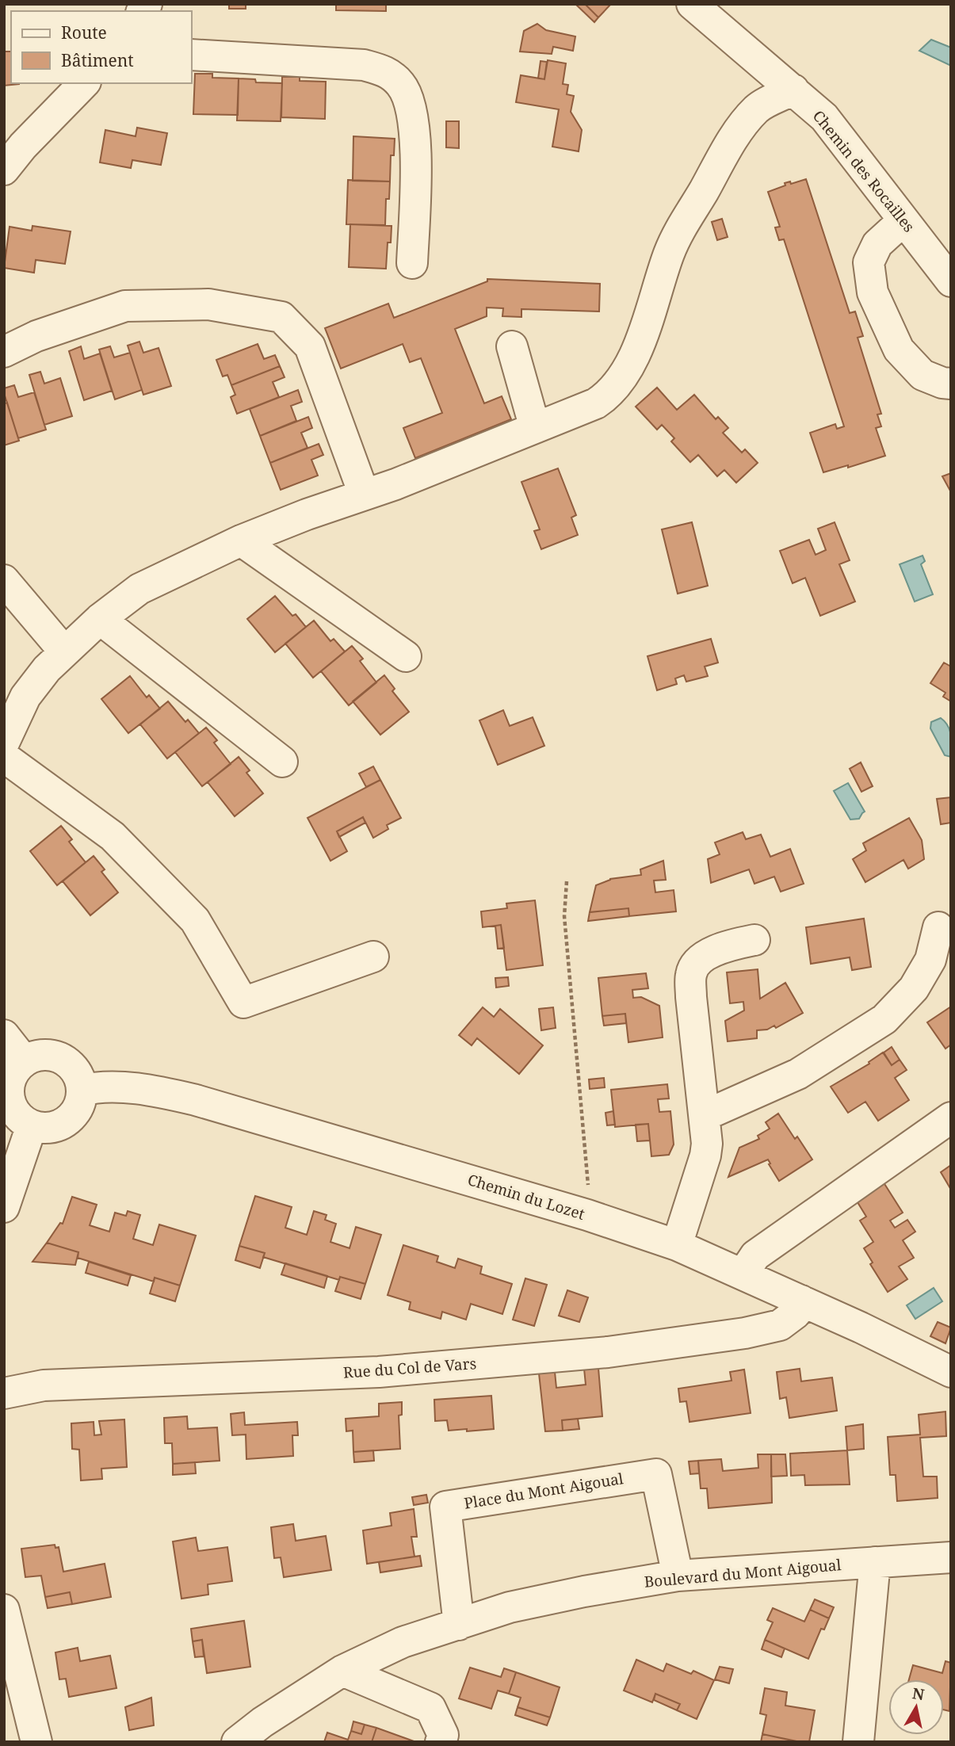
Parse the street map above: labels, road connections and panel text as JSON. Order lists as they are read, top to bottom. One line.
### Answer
{"streets":{"street":["Chemin des Rocailles","Chemin du Lozet","Rue du Col de Vars","Place du Mont Aigoual","Boulevard du Mont Aigoual"]},"crossings":[["Chemin du Lozet","Rue du Col de Vars"],["Place du Mont Aigoual","Boulevard du Mont Aigoual"]],"legend":["Route","Bâtiment"],"north":"top"}
